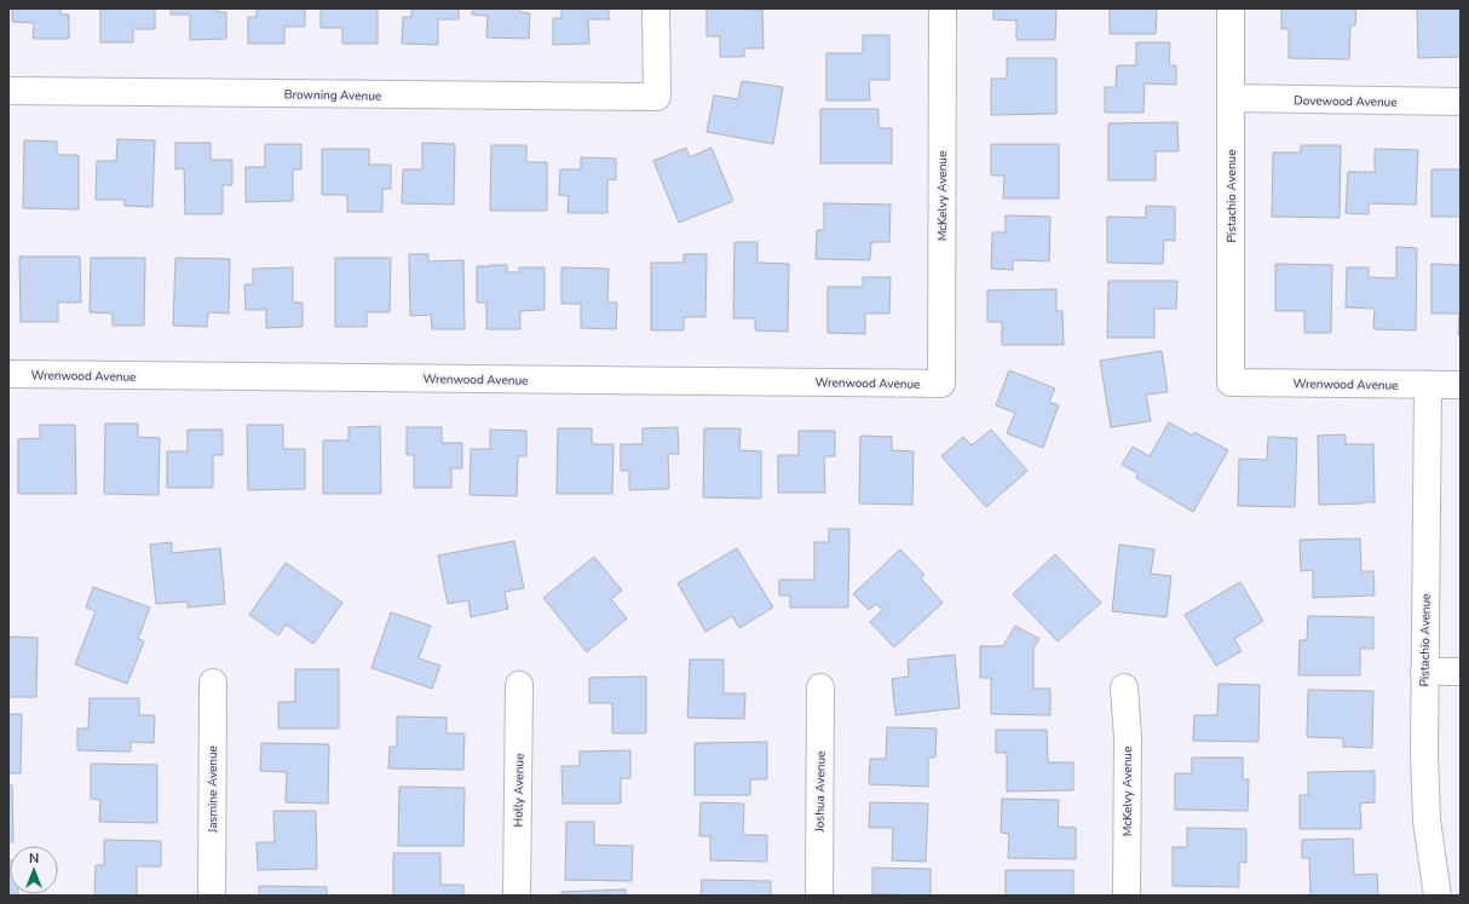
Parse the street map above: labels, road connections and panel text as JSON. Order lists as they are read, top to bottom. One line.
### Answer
{"streets":{"street":["Browning Avenue","Dovewood Avenue","McKelvy Avenue","Pistachio Avenue","Wrenwood Avenue","Jasmine Avenue","Holly Avenue","Joshua Avenue"]},"crossings":[["Dovewood Avenue","Pistachio Avenue"],["McKelvy Avenue","Wrenwood Avenue"],["Pistachio Avenue","Wrenwood Avenue"]],"north":"top"}
